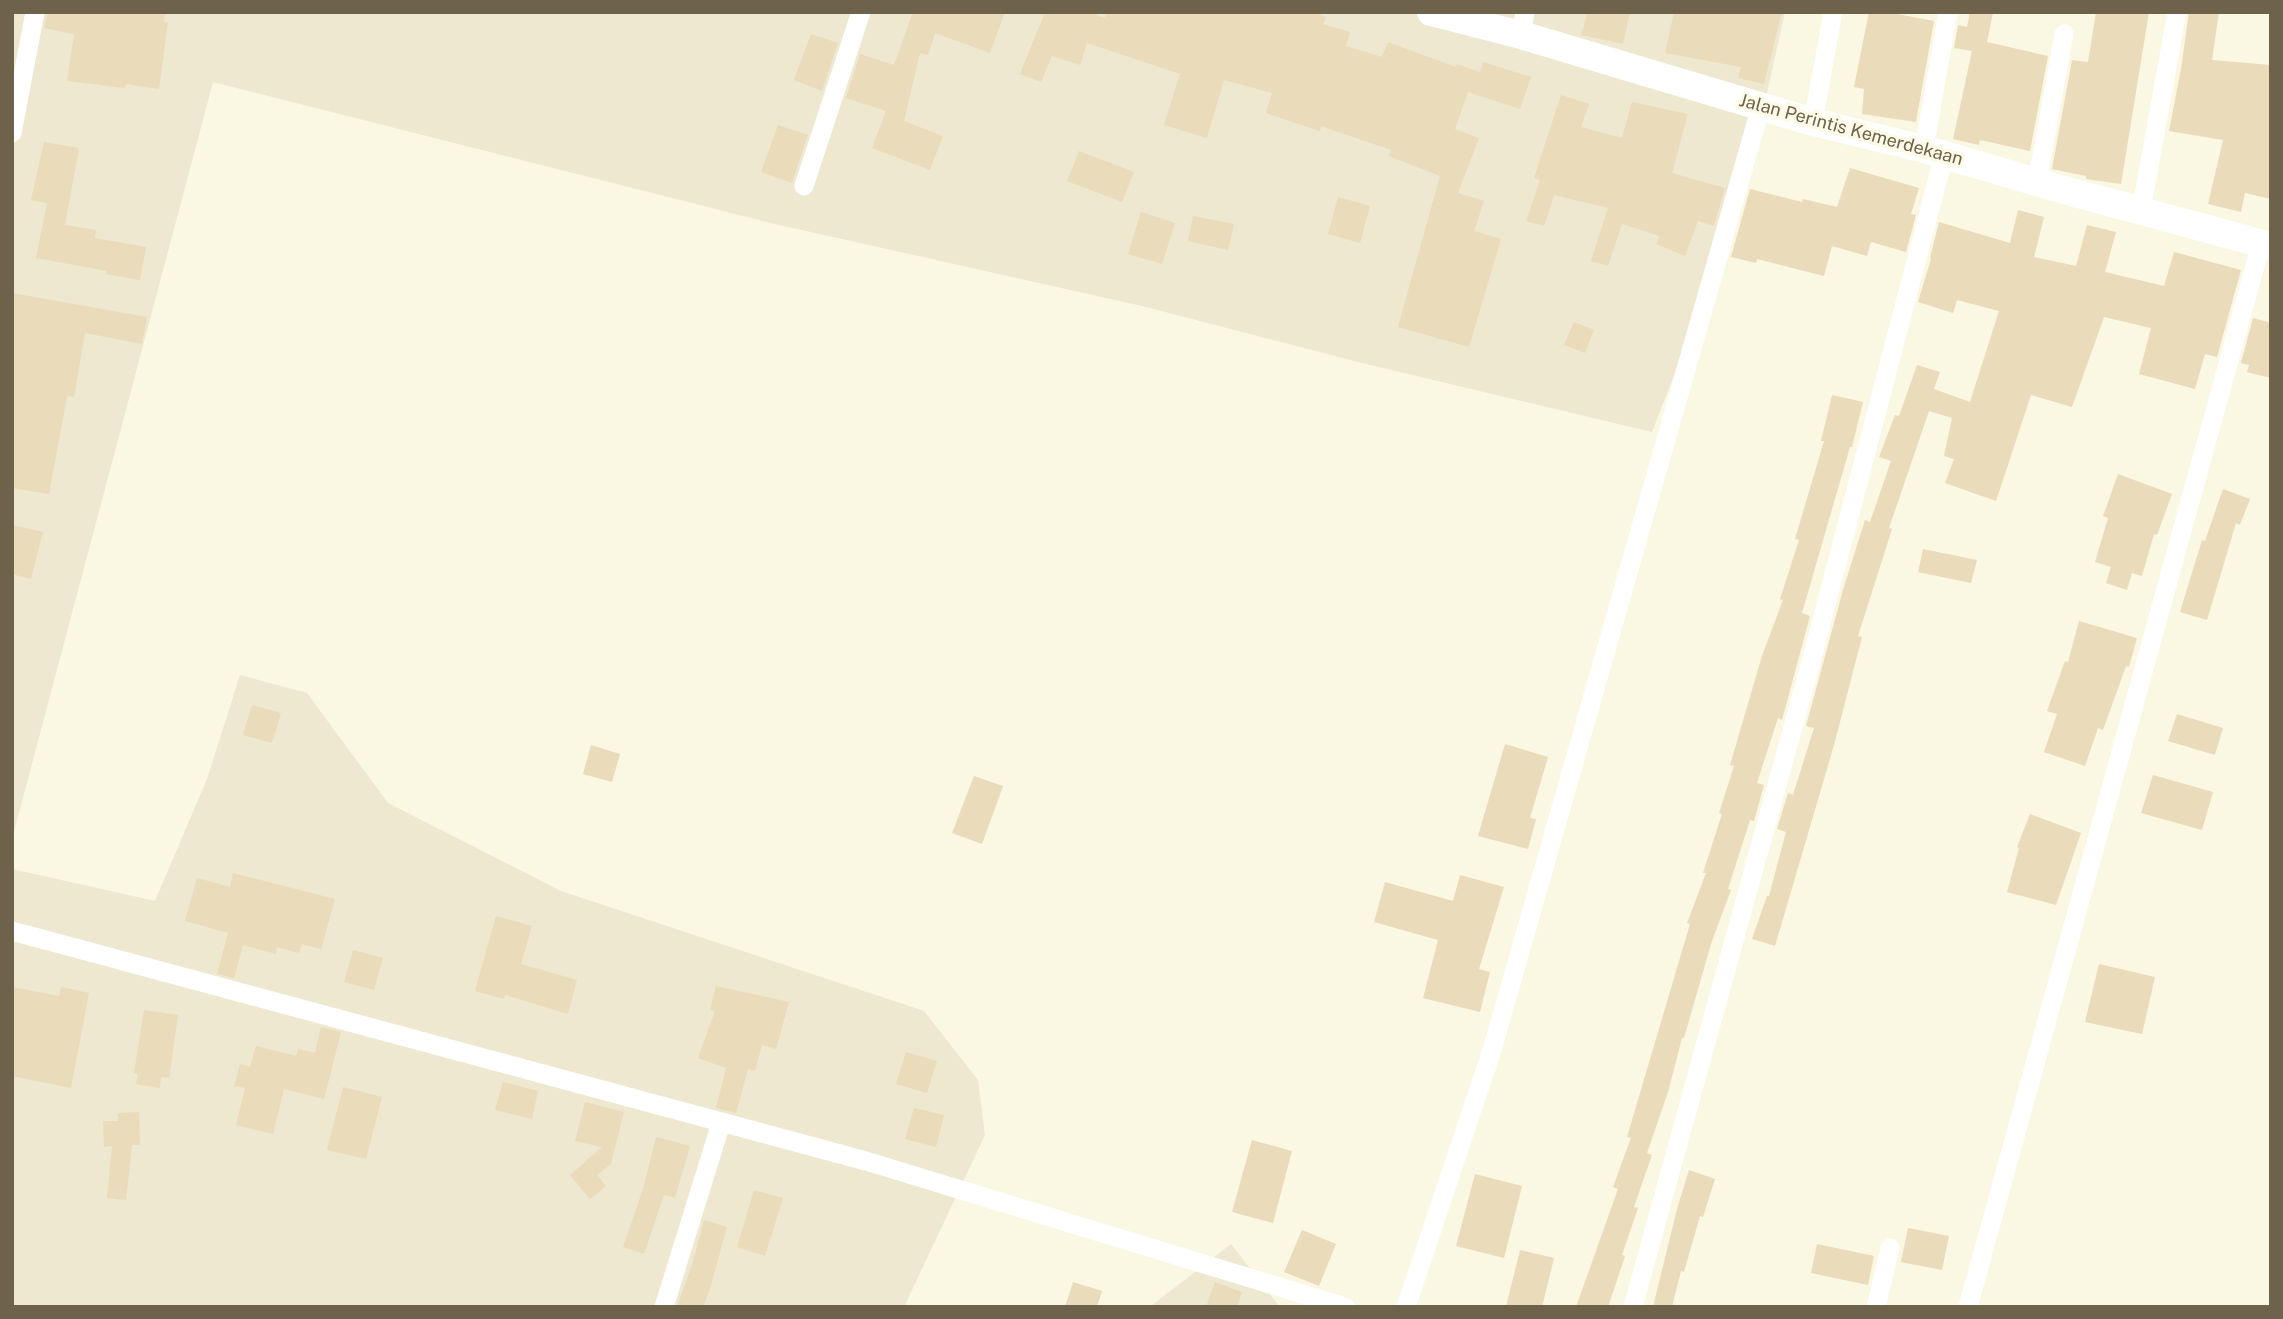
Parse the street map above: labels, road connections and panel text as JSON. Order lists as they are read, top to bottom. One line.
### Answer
{"streets":{"street":["Jalan Perintis Kemerdekaan"]}}
